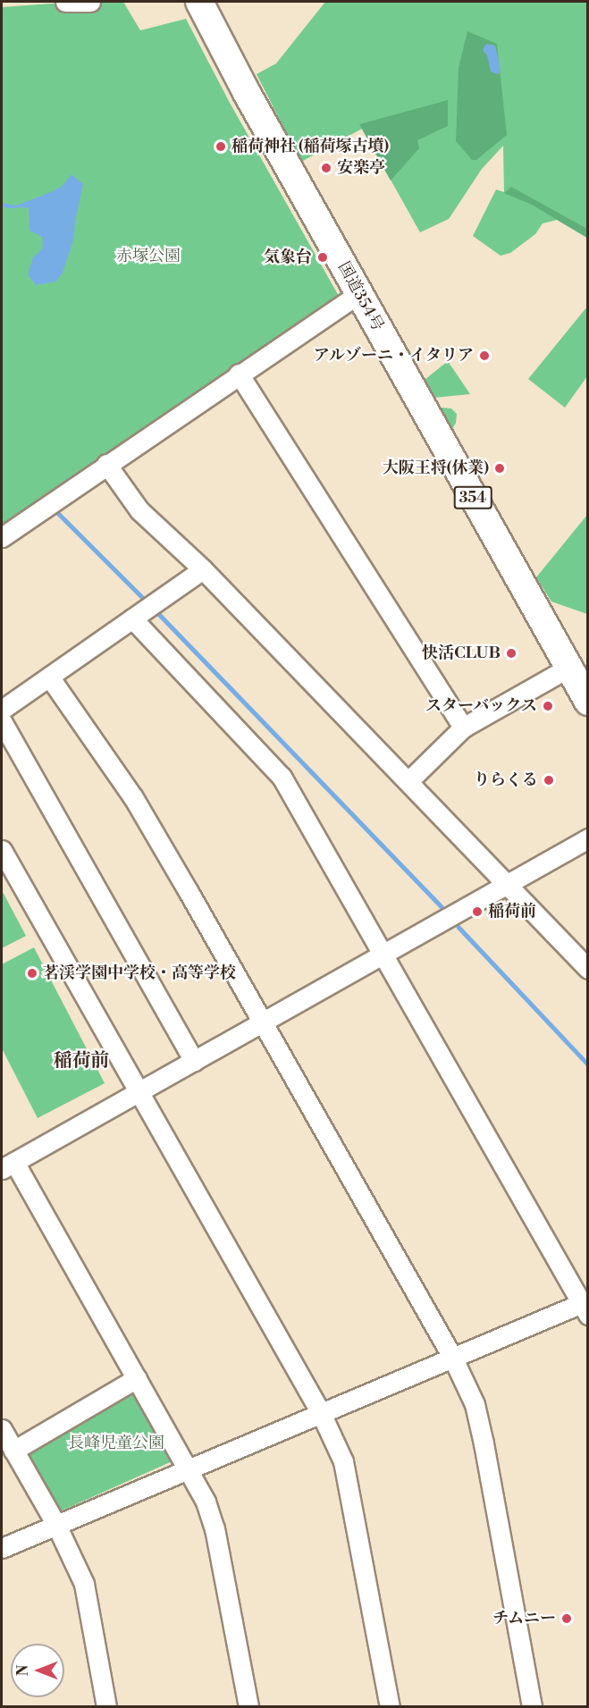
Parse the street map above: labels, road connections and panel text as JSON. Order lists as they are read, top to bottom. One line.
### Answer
{"streets":{"highway":["国道354号","354"]},"districts":["稲荷前"],"parks":["赤塚公園","長峰児童公園"],"places":["稲荷神社 (稲荷塚古墳)","安楽亭","気象台","アルゾーニ・イタリア","大阪王将(休業)","快活CLUB","スターバックス","りらくる","稲荷前","茗渓学園中学校・高等学校","チムニー"],"north":"left"}
